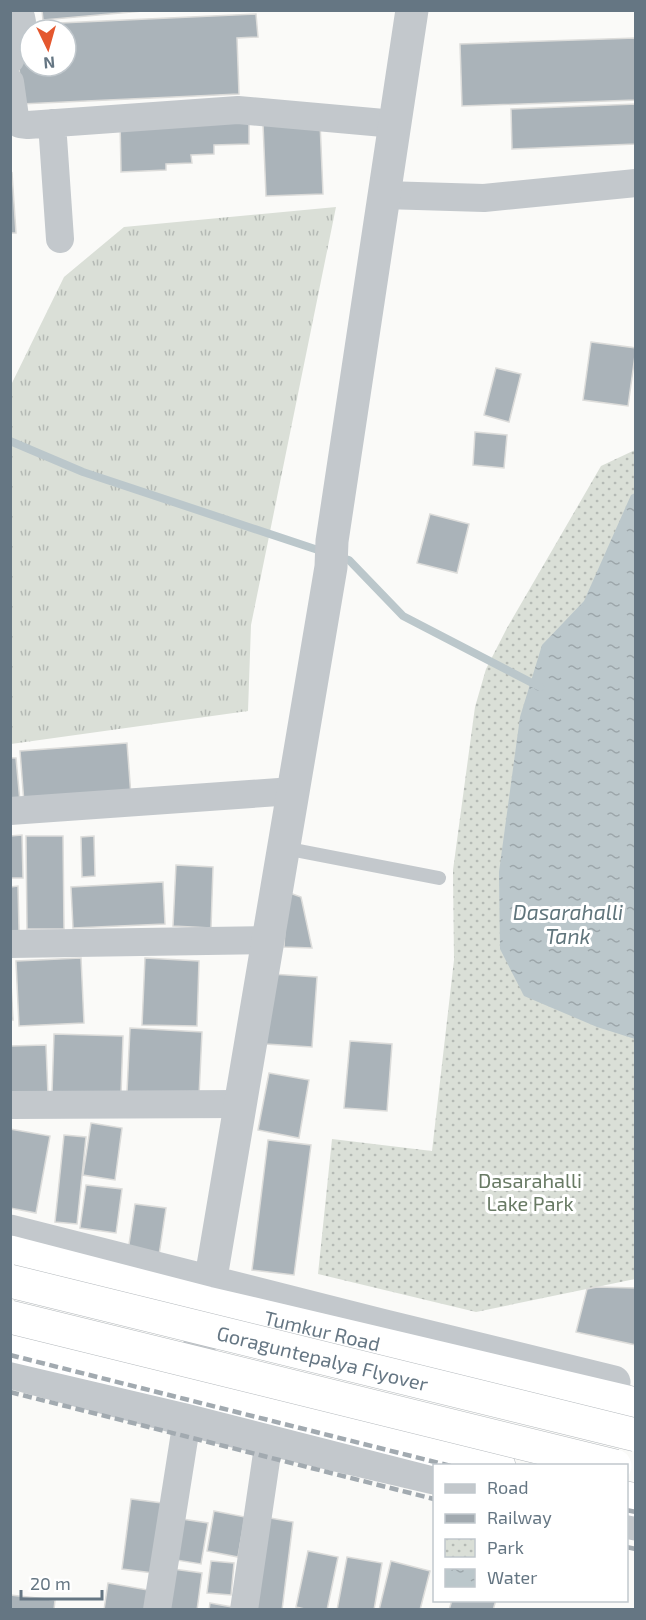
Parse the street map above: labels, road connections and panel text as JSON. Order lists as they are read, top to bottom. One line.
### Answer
{"streets":{"highway":["Tumkur Road","Goraguntepalya Flyover"]},"water":["Dasarahalli Tank"],"parks":["Dasarahalli Lake Park"],"legend":["Road","Railway","Park","Water"],"scale_bar":"20 m","north":"bottom"}
